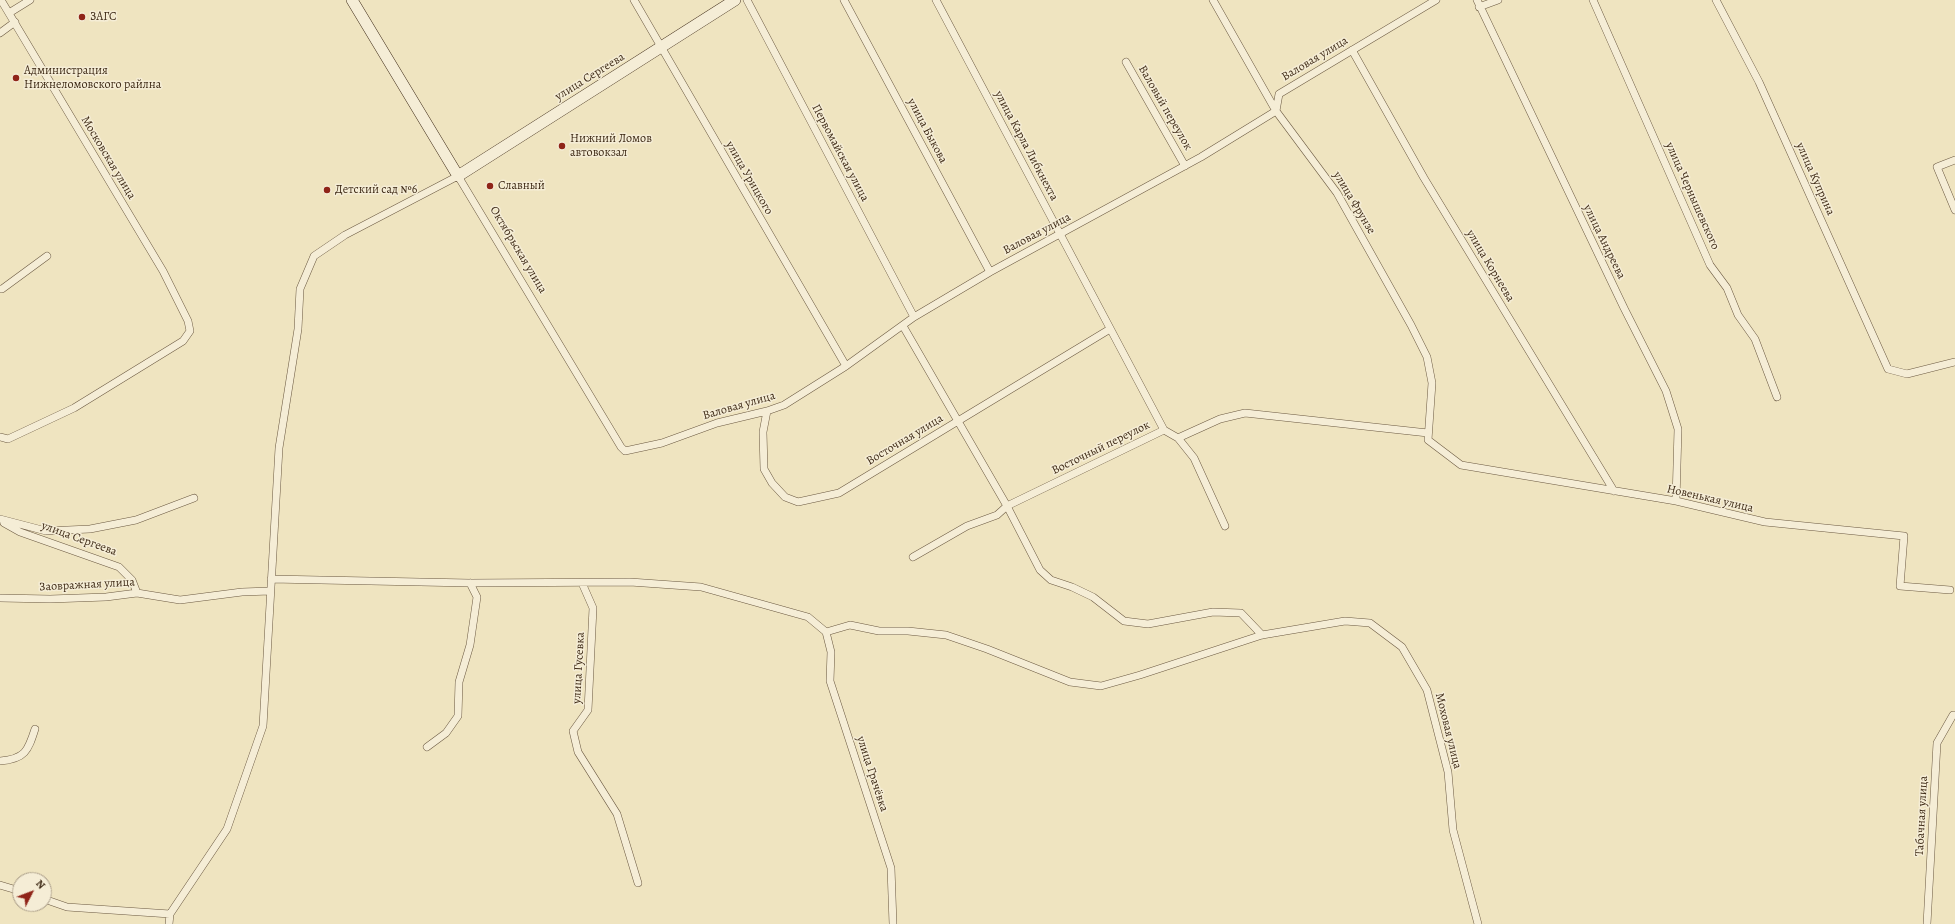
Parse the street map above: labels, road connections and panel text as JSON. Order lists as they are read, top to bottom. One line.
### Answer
{"streets":{"main road":["улица Сергеева","Октябрьская улица"],"street":["Валовая улица","Валовый переулок","улица Быкова","улица Карла Либкнехта","Первомайская улица","Московская улица","улица Урицкого","улица Куприна","улица Чернышевского","улица Фрунзе","улица Андреева","улица Корнеева","Восточная улица","Восточный переулок","Новенькая улица","Заовражная улица","улица Гусевка","Моховая улица","улица Грачёвка","Табачная улица"]},"crossings":[["Валовая улица","Валовый переулок"],["Валовая улица","улица Быкова"],["Валовая улица","улица Карла Либкнехта"],["Валовая улица","Первомайская улица"],["Валовая улица","улица Урицкого"],["Валовая улица","улица Фрунзе"],["Валовая улица","Октябрьская улица"],["Валовая улица","улица Корнеева"],["Валовая улица","Восточная улица"],["улица Сергеева","улица Урицкого"],["улица Сергеева","Октябрьская улица"],["улица Сергеева","Заовражная улица"],["улица Карла Либкнехта","Восточная улица"],["улица Карла Либкнехта","Восточный переулок"],["улица Фрунзе","Новенькая улица"],["улица Андреева","Новенькая улица"],["улица Корнеева","Новенькая улица"],["Моховая улица","улица Грачёвка"]],"places":["ЗАГС","Администрация Нижнеломовского райлна","Нижний Ломов автовокзал","Славный","Детский сад №6"],"north":"top right"}
